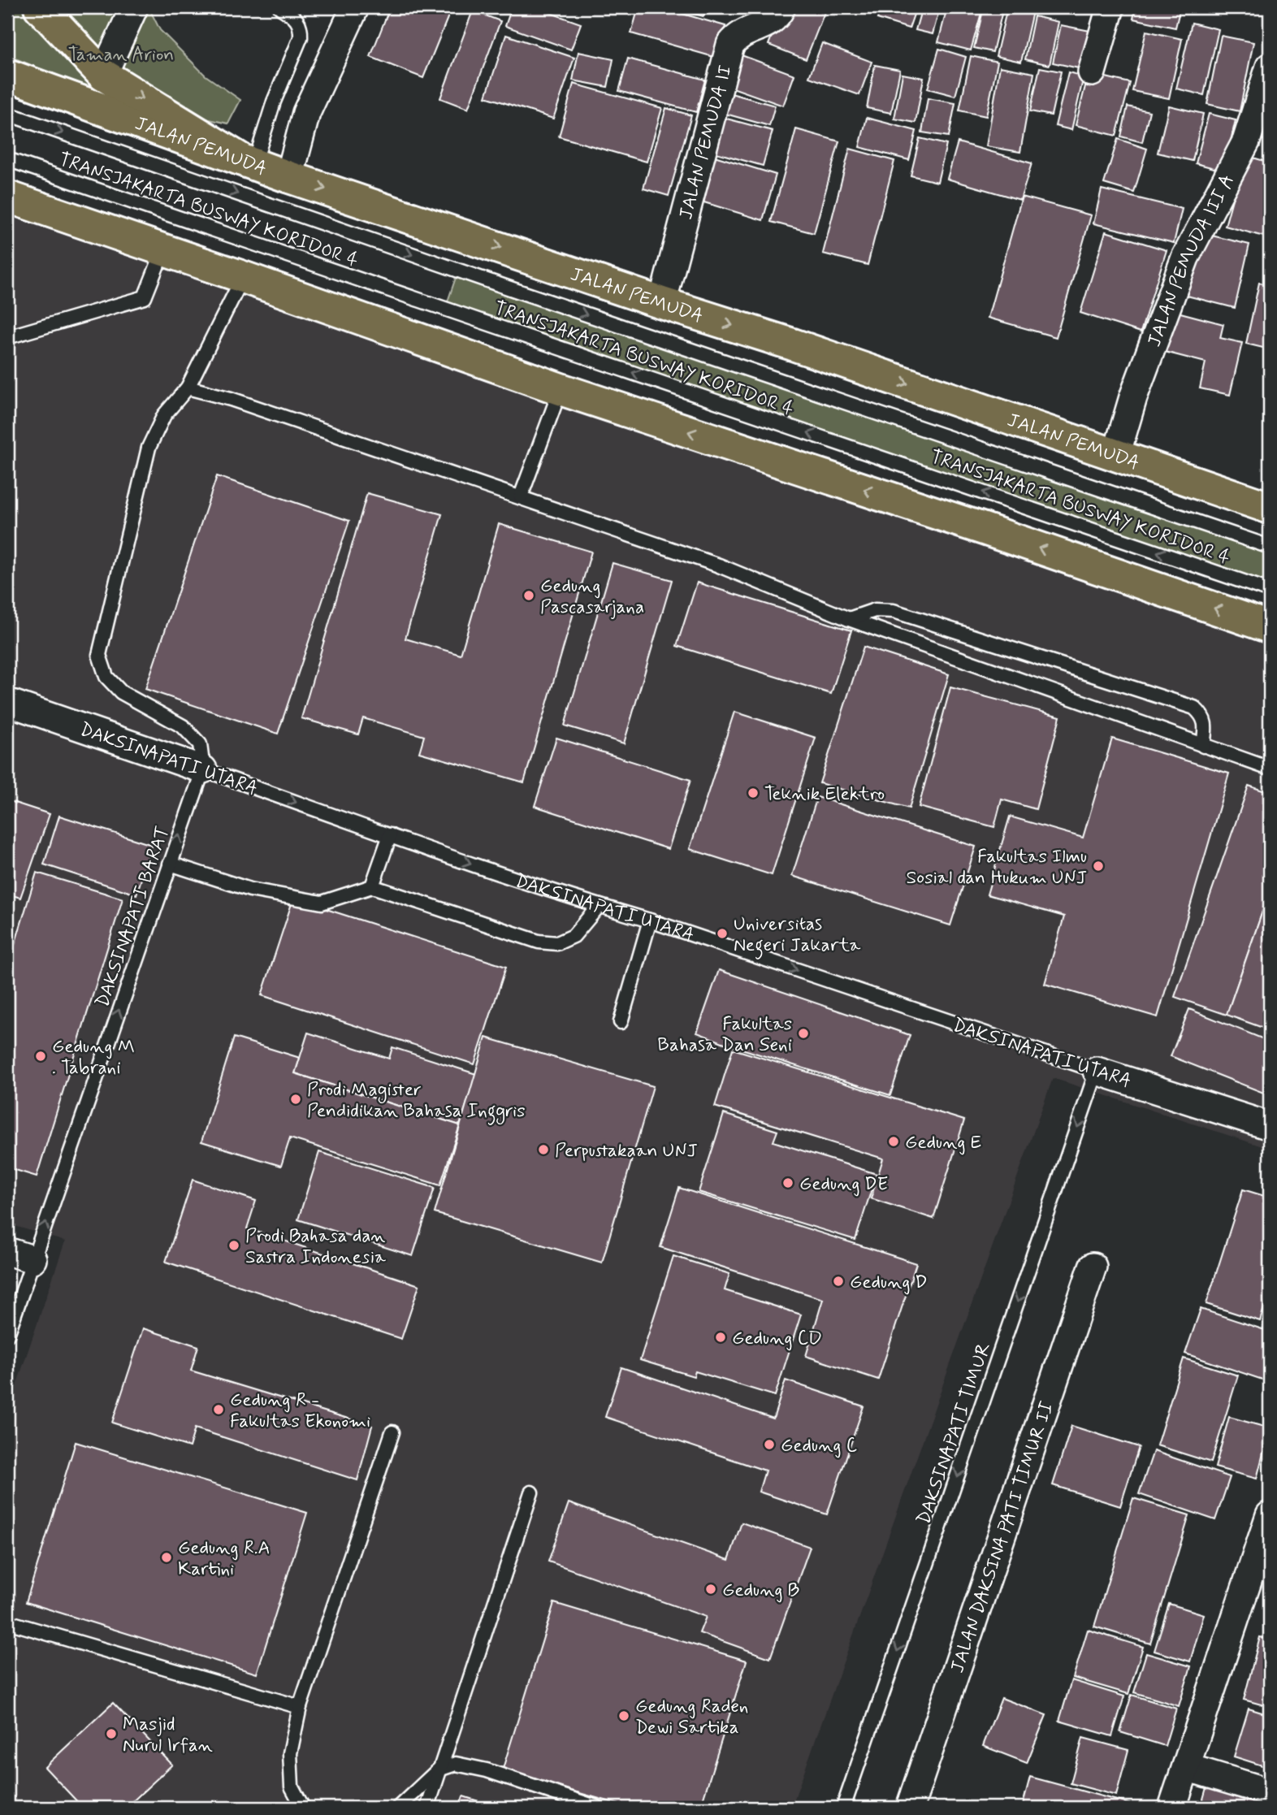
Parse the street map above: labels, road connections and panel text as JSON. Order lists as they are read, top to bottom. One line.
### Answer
{"streets":{"main road":["JALAN PEMUDA"],"street":["JALAN PEMUDA II","JALAN PEMUDA III A","DAKSINAPATI UTARA","JALAN DAKSINA PATI TIMUR II"],"lane":["TRANSJAKARTA BUSWAY KORIDOR 4","DAKSINAPATI BARAT","DAKSINAPATI TIMUR"]},"crossings":[["JALAN PEMUDA II","JALAN PEMUDA"],["JALAN PEMUDA","JALAN PEMUDA III A"],["DAKSINAPATI UTARA","DAKSINAPATI BARAT"],["DAKSINAPATI UTARA","DAKSINAPATI TIMUR"]],"one_way":["DAKSINAPATI UTARA","DAKSINAPATI BARAT","DAKSINAPATI TIMUR"],"parks":["Taman Arion"],"places":["Gedung Pascasarjana","Teknik Elektro","Fakultas Ilmu Sosial dan Hukum UNJ","Universitas Negeri Jakarta","Fakultas Bahasa Dan Seni","Gedung M . Tabrani","Prodi Magister Pendidikan Bahasa Inggris","Gedung E","Perpustakaan UNJ","Gedung DE","Prodi Bahasa dan Sastra Indonesia","Gedung D","Gedung CD","Gedung R - Fakultas Ekonomi","Gedung C","Gedung R.A Kartini","Gedung B","Gedung Raden Dewi Sartika","Masjid Nurul Irfan"]}
